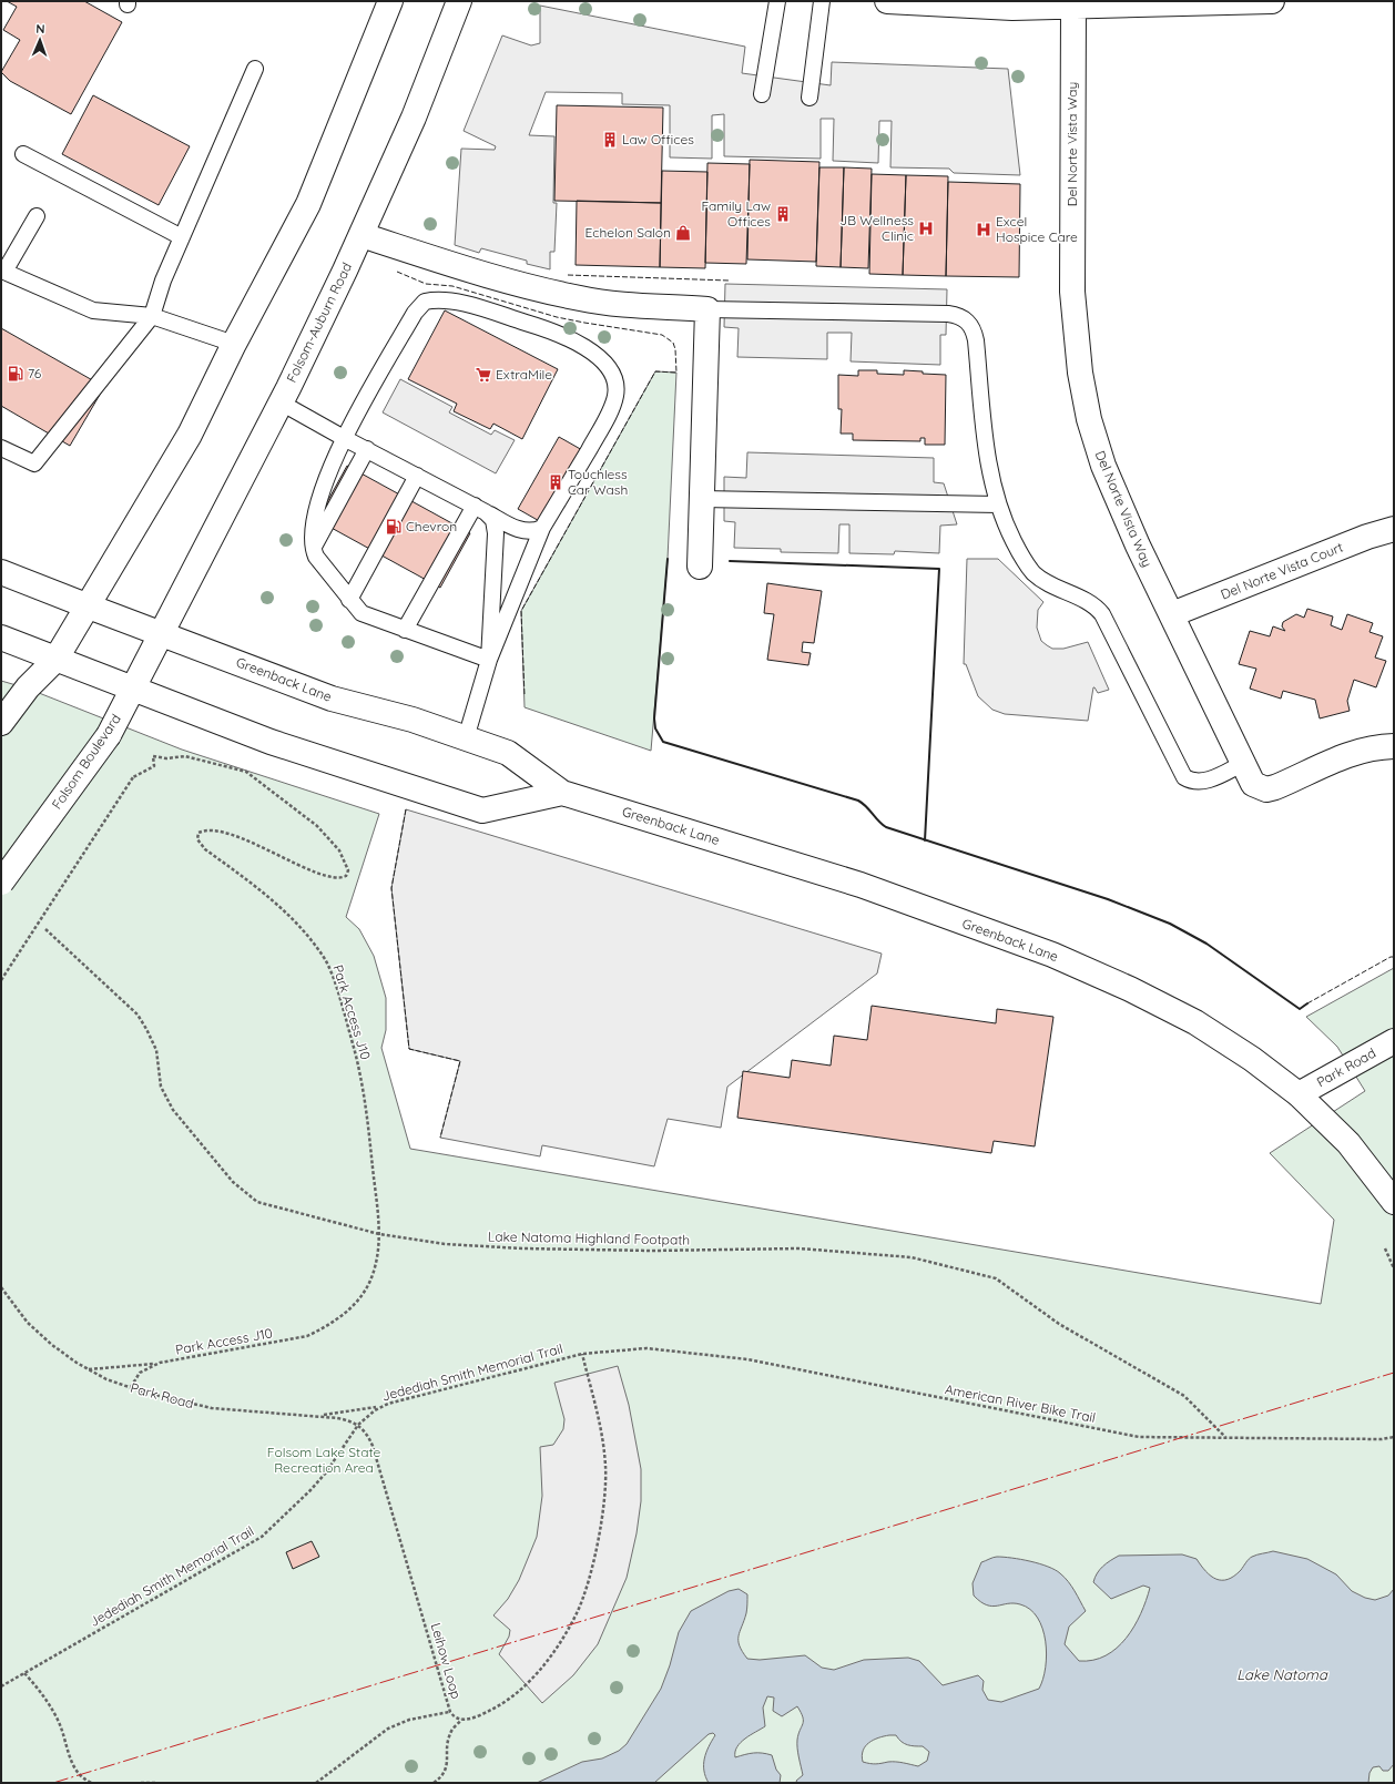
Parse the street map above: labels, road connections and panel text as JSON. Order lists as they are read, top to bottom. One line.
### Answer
{"streets":{"main road":["Del Norte Vista Way","Folsom-Auburn Road","Del Norte Vista Court","Greenback Lane","Folsom Boulevard","Park Road"],"path":["Park Access J10","Lake Natoma Highland Footpath","Jedediah Smith Memorial Trail","American River Bike Trail","Leihow Loop"]},"crossings":[["Del Norte Vista Way","Del Norte Vista Court"],["Folsom-Auburn Road","Greenback Lane"],["Folsom-Auburn Road","Folsom Boulevard"],["Greenback Lane","Folsom Boulevard"],["Greenback Lane","Park Road"],["Park Access J10","Park Road"],["Park Access J10","Lake Natoma Highland Footpath"],["Park Road","Jedediah Smith Memorial Trail"],["Park Road","Leihow Loop"],["Lake Natoma Highland Footpath","American River Bike Trail"],["Jedediah Smith Memorial Trail","American River Bike Trail"],["Jedediah Smith Memorial Trail","Leihow Loop"]],"water":["Lake Natoma"],"parks":["Folsom Lake State Recreation Area"],"places":{"building":["Law Offices","Family Law Offices","Touchless Car Wash"],"hospital":["JB Wellness Clinic","Excel Hospice Care"],"shop":["Echelon Salon"],"fuel station":["76","Chevron"],"supermarket":["ExtraMile"]},"north":"top"}
